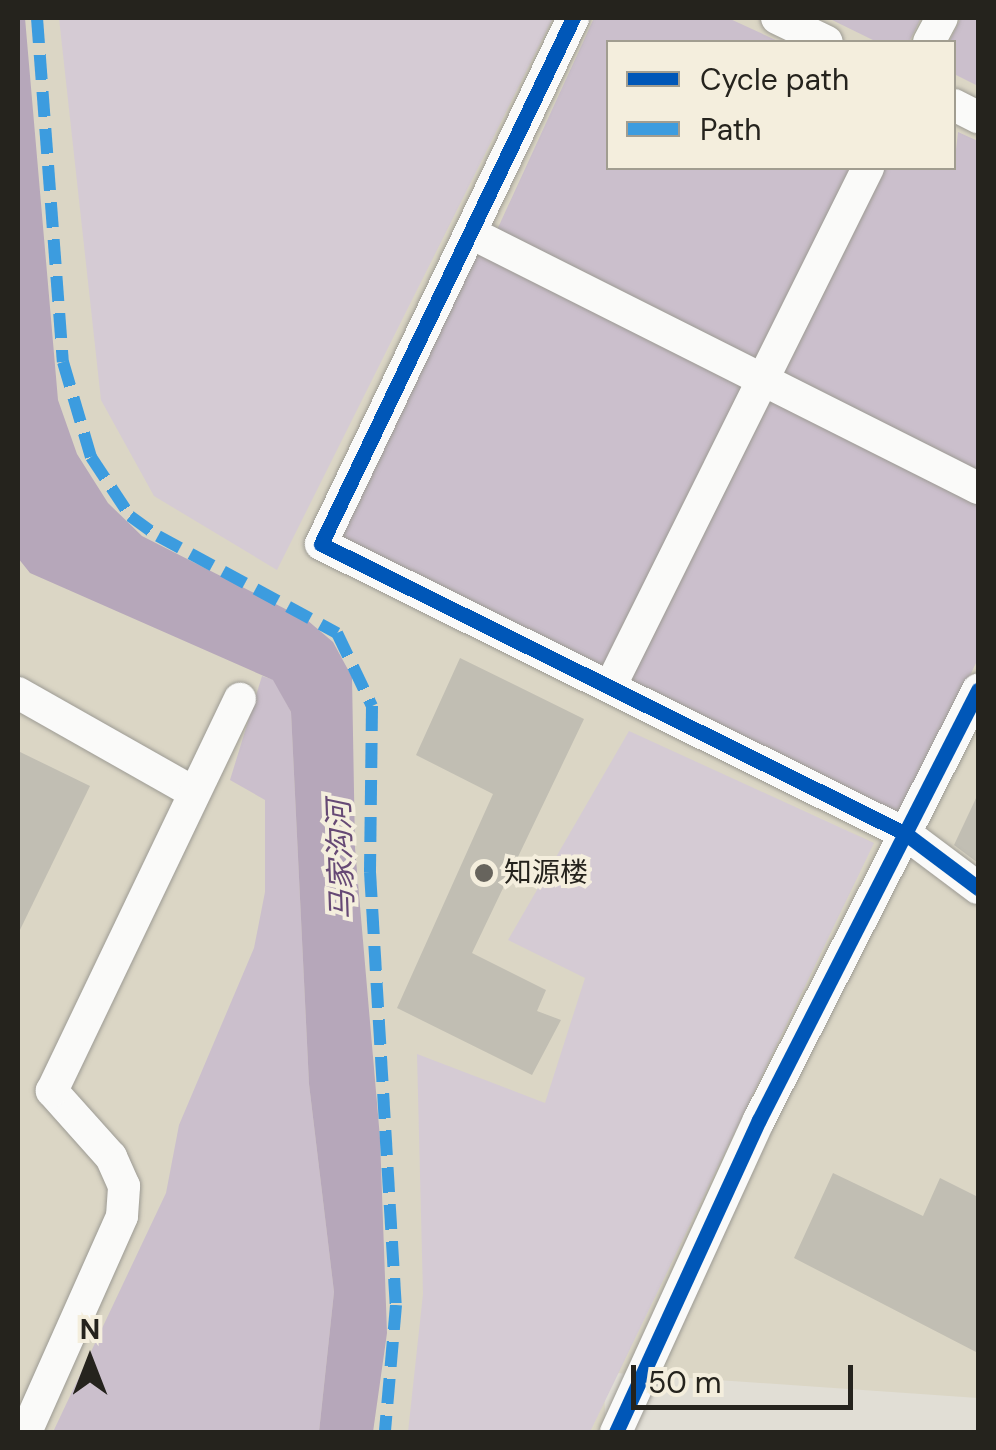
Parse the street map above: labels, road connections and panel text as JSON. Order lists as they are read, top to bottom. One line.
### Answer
{"water":["马家沟河"],"places":["知源楼"],"legend":["Cycle path","Path"],"scale_bar":"50 m","north":"top"}
